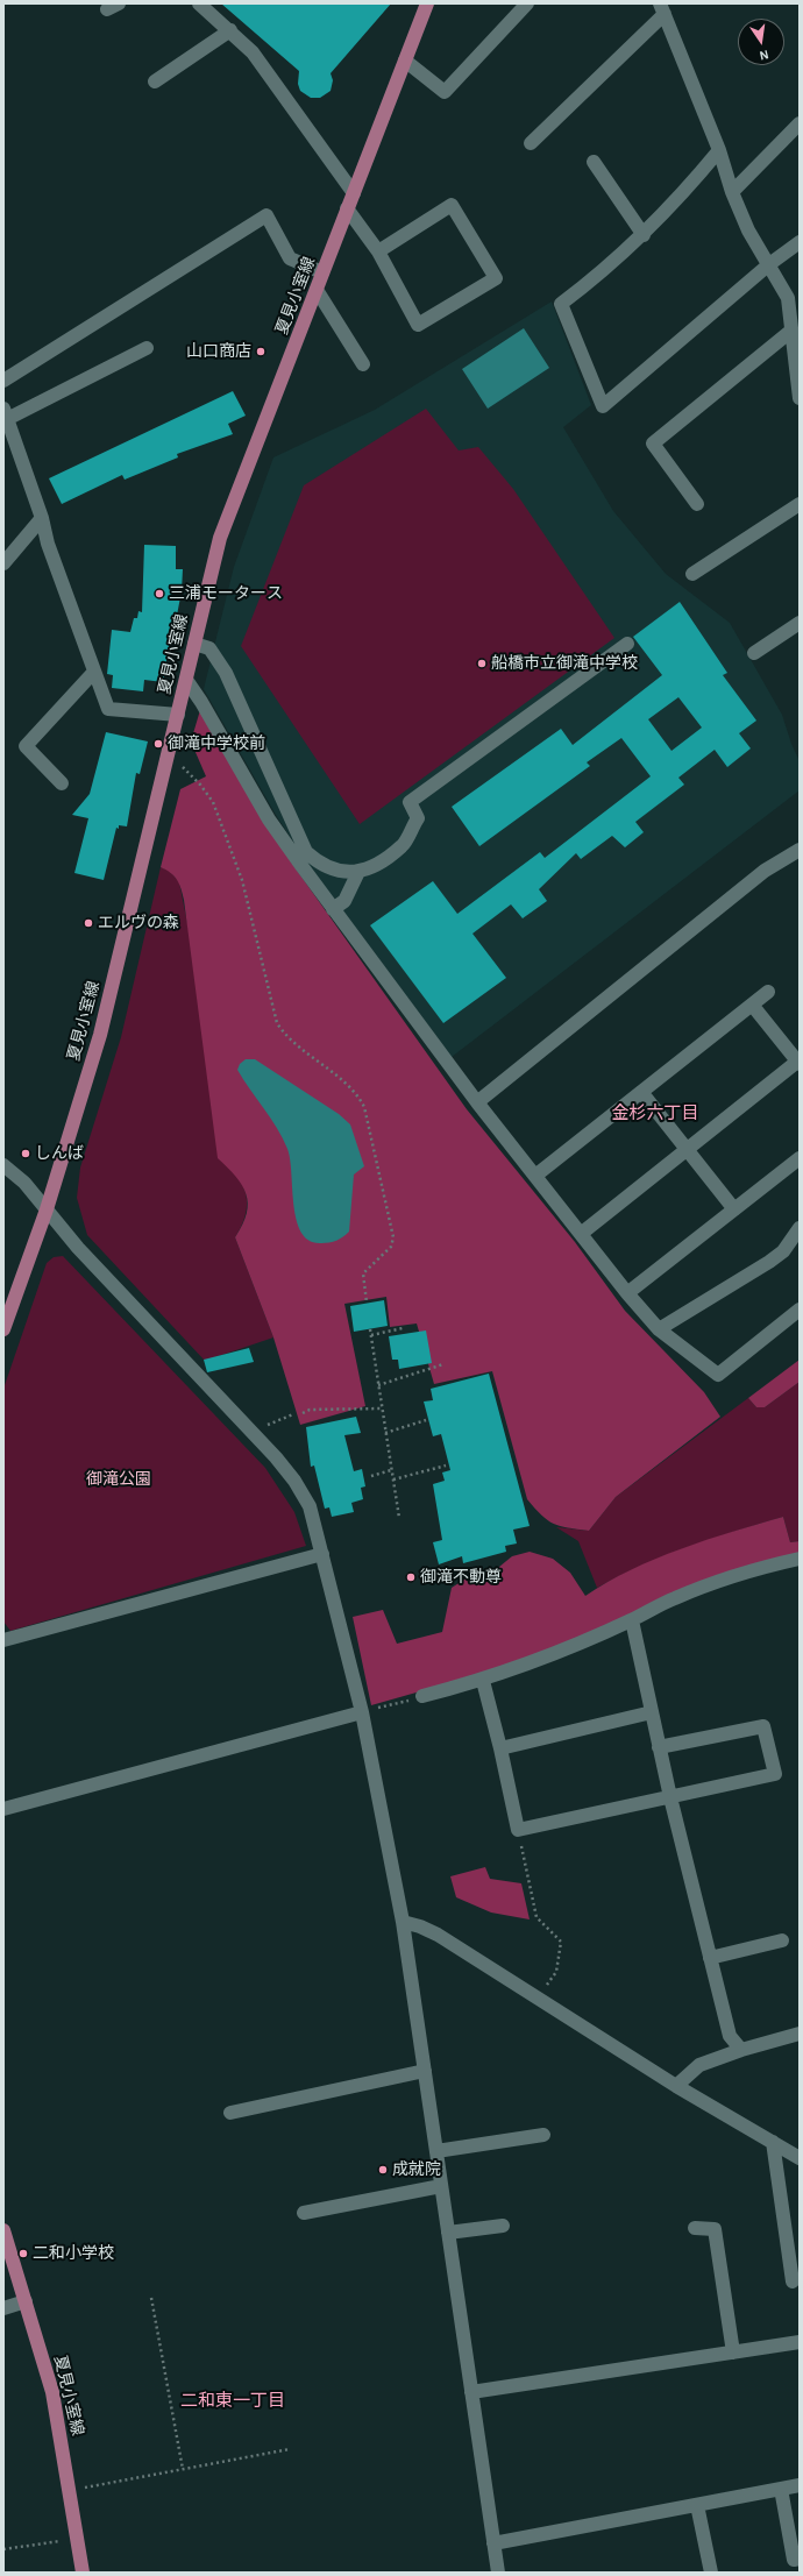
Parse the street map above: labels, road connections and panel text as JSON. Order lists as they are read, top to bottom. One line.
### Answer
{"streets":{"main road":["夏見小室線"]},"districts":["金杉六丁目","二和東一丁目"],"parks":["御滝公園"],"places":["山口商店","三浦モータース","船橋市立御滝中学校","御滝中学校前","エルヴの森","しんば","御滝不動尊","成就院","二和小学校"],"north":"bottom"}
